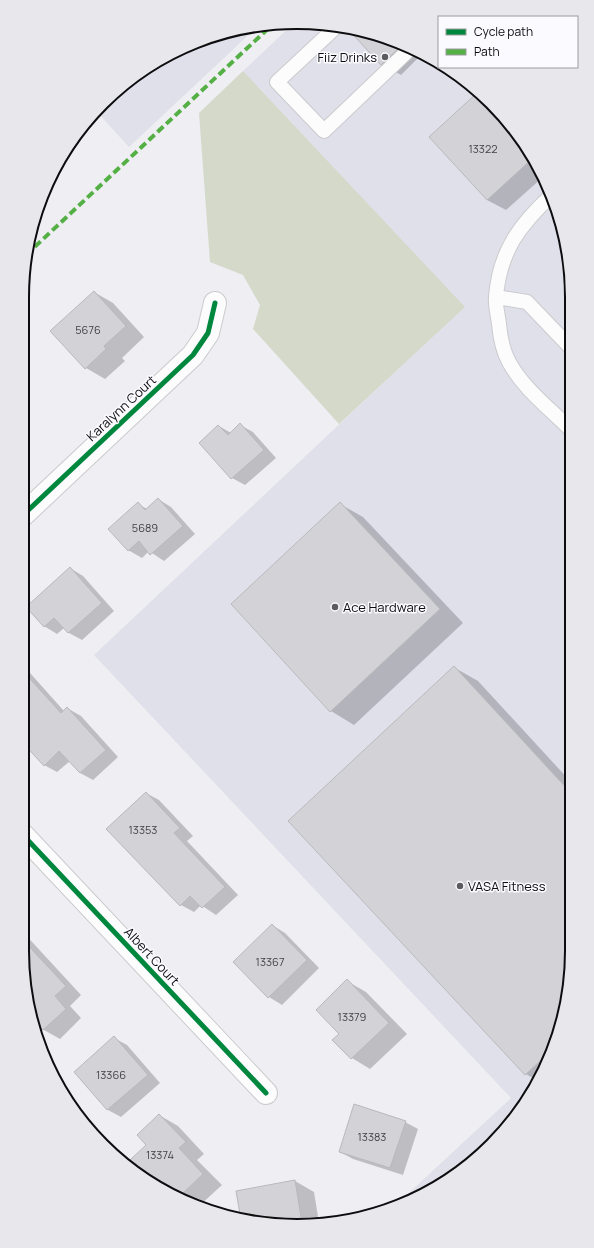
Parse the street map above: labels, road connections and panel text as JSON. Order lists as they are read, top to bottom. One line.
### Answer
{"streets":{"street":["Karalynn Court","Albert Court"]},"places":["Fiiz Drinks","Ace Hardware","VASA Fitness"],"house_numbers":["13322","5676","5689","13353","13367","13379","13366","13383","13374"],"legend":["Cycle path","Path"]}
